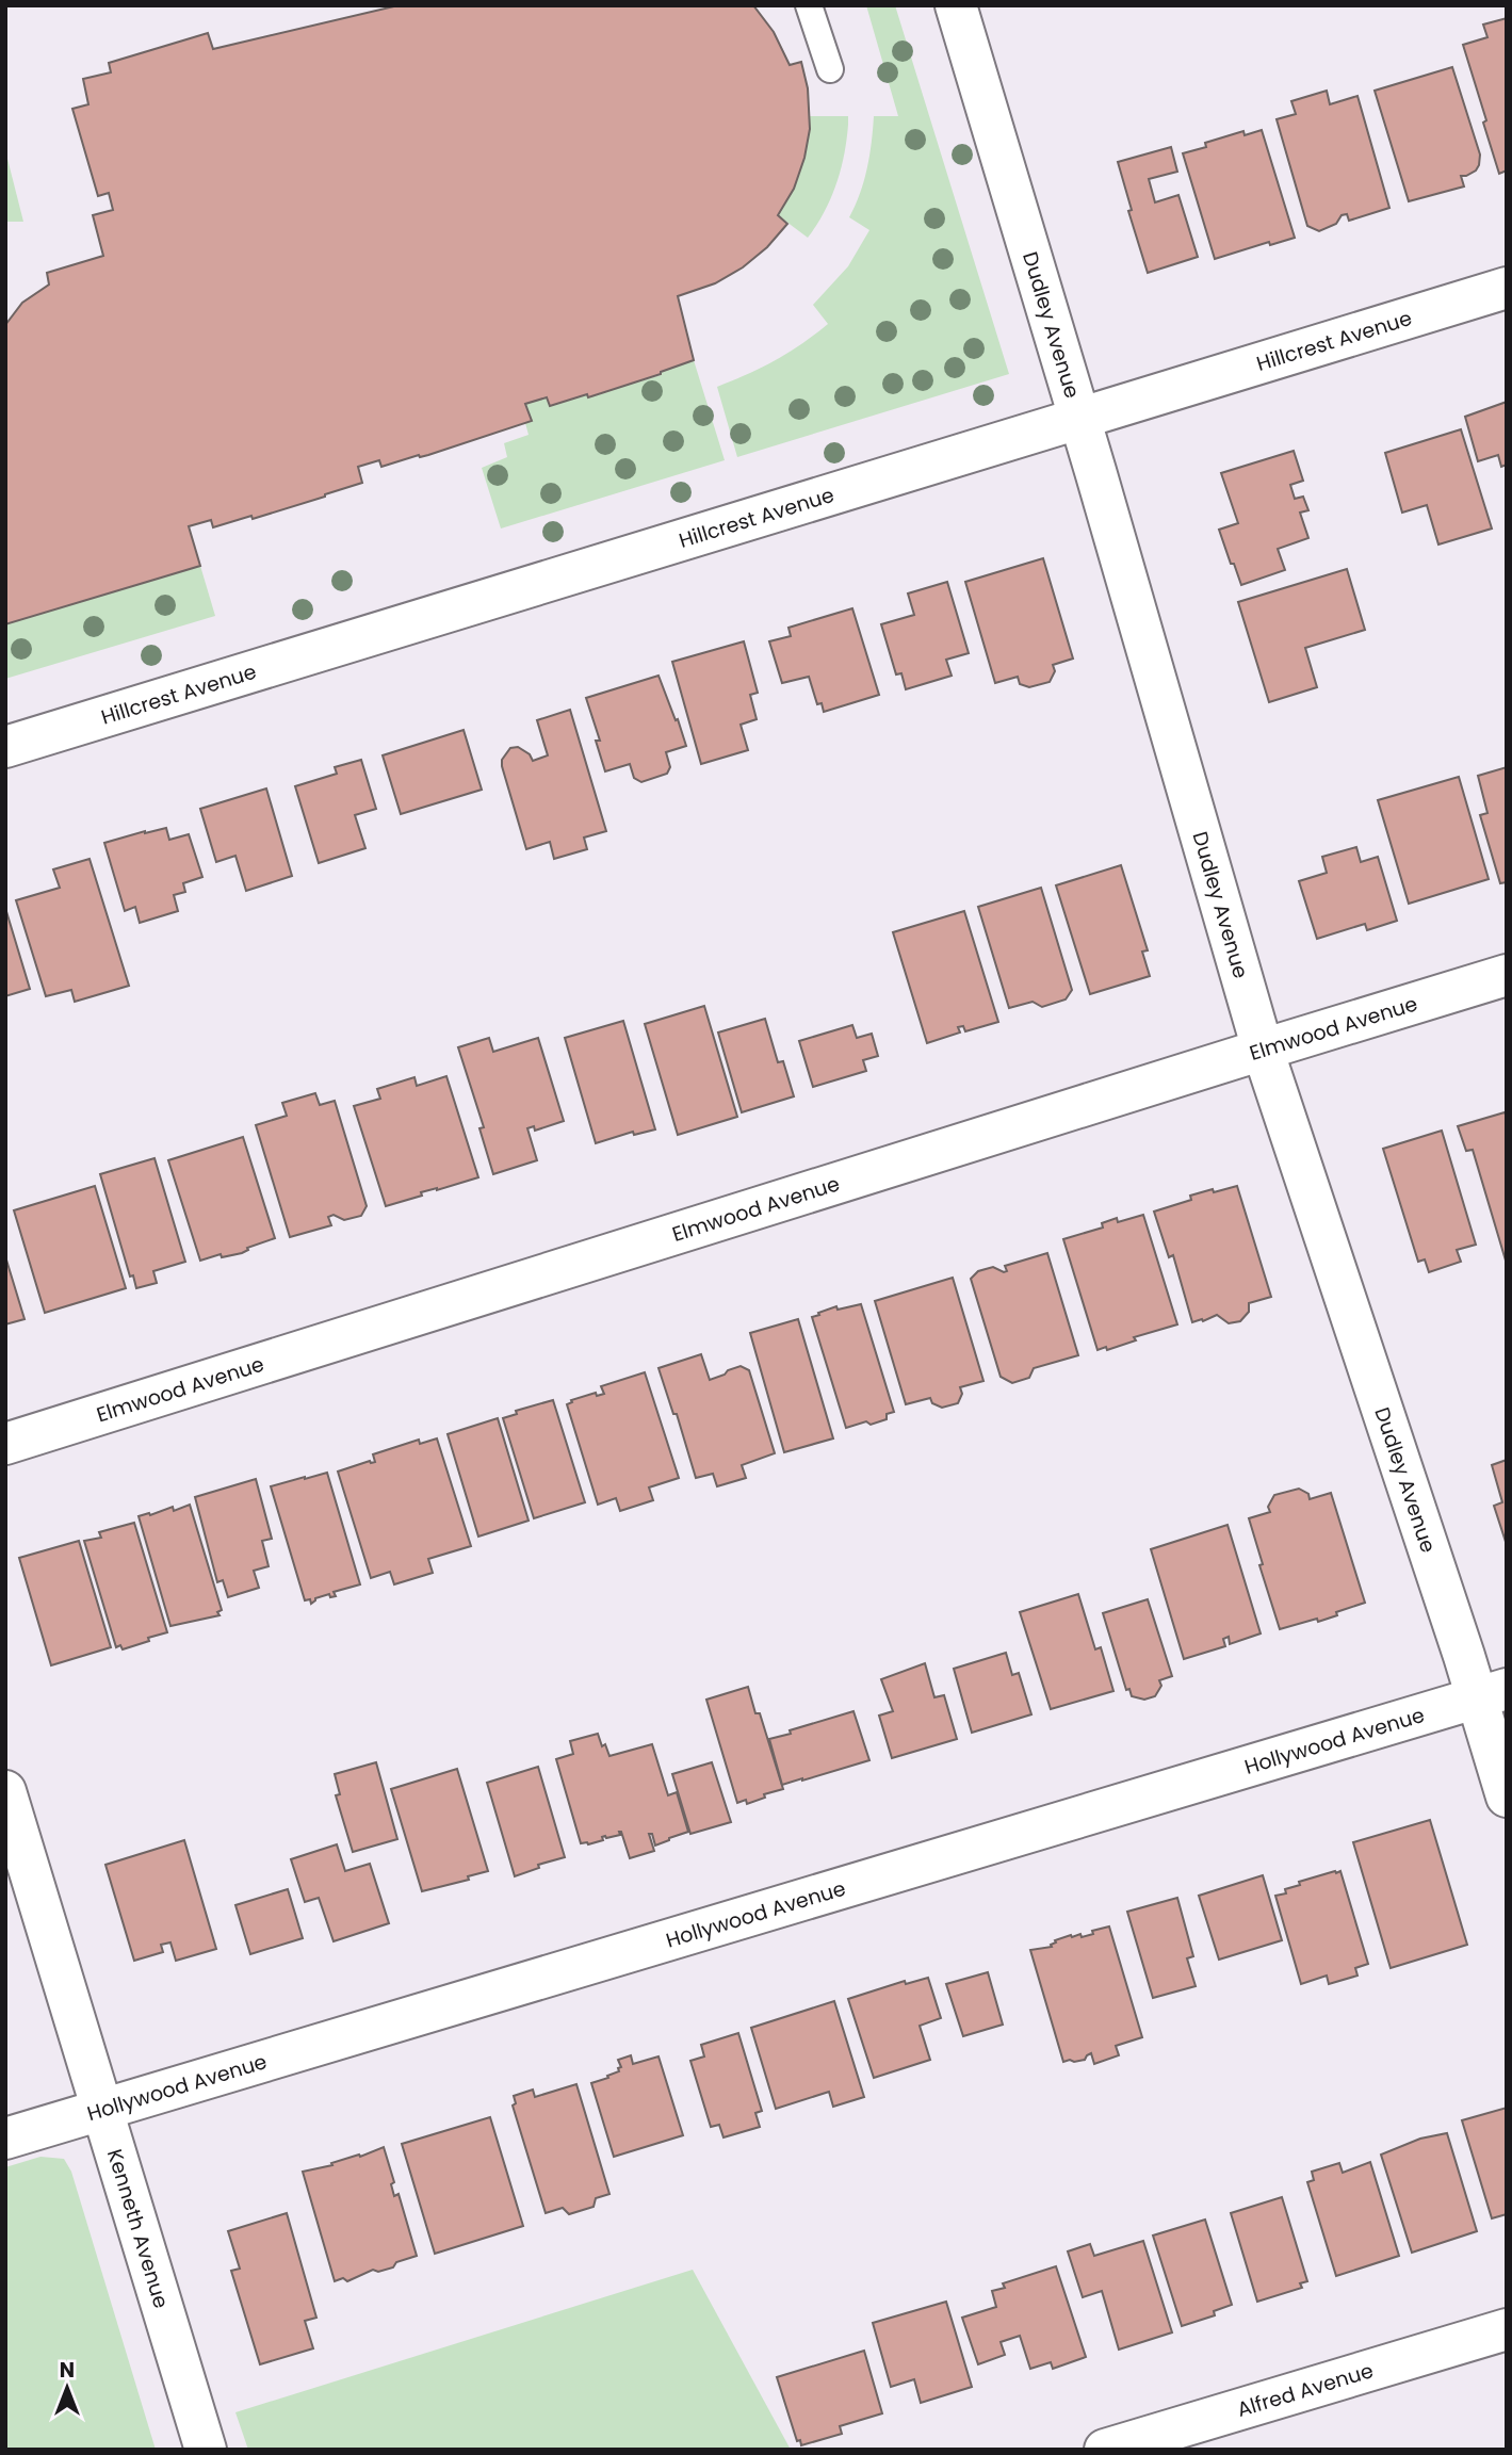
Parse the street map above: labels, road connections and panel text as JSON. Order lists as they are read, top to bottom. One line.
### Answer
{"streets":{"street":["Dudley Avenue","Hillcrest Avenue","Elmwood Avenue","Hollywood Avenue","Kenneth Avenue","Alfred Avenue"]},"crossings":[["Dudley Avenue","Hillcrest Avenue"],["Dudley Avenue","Elmwood Avenue"],["Dudley Avenue","Hollywood Avenue"],["Hollywood Avenue","Kenneth Avenue"]],"north":"top"}
